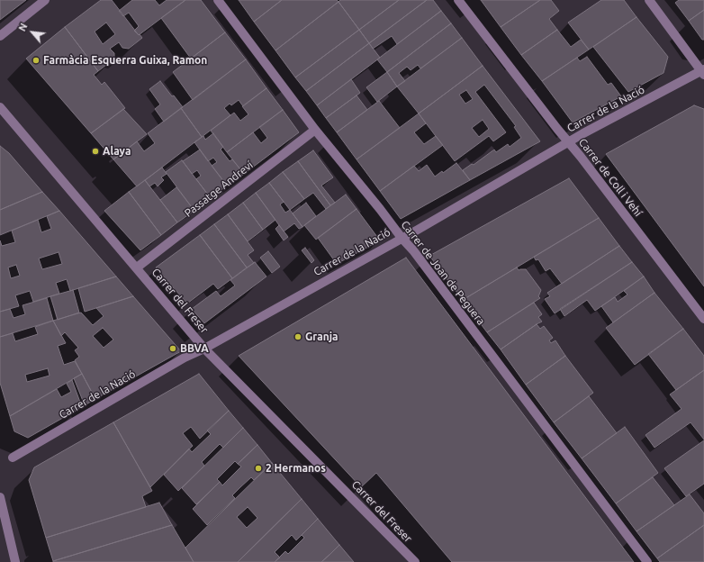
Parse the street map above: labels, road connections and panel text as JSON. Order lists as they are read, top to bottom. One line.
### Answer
{"streets":{"street":["Carrer de la Nació","Carrer de Coll i Vehí","Passatge Andreví","Carrer de Joan de Peguera","Carrer del Freser"]},"crossings":[["Carrer de la Nació","Carrer de Coll i Vehí"],["Carrer de la Nació","Carrer de Joan de Peguera"],["Carrer de la Nació","Carrer del Freser"],["Passatge Andreví","Carrer de Joan de Peguera"],["Passatge Andreví","Carrer del Freser"]],"places":["Farmàcia Esquerra Guixa, Ramon","Alaya","Granja","BBVA","2 Hermanos"],"north":"top left"}
